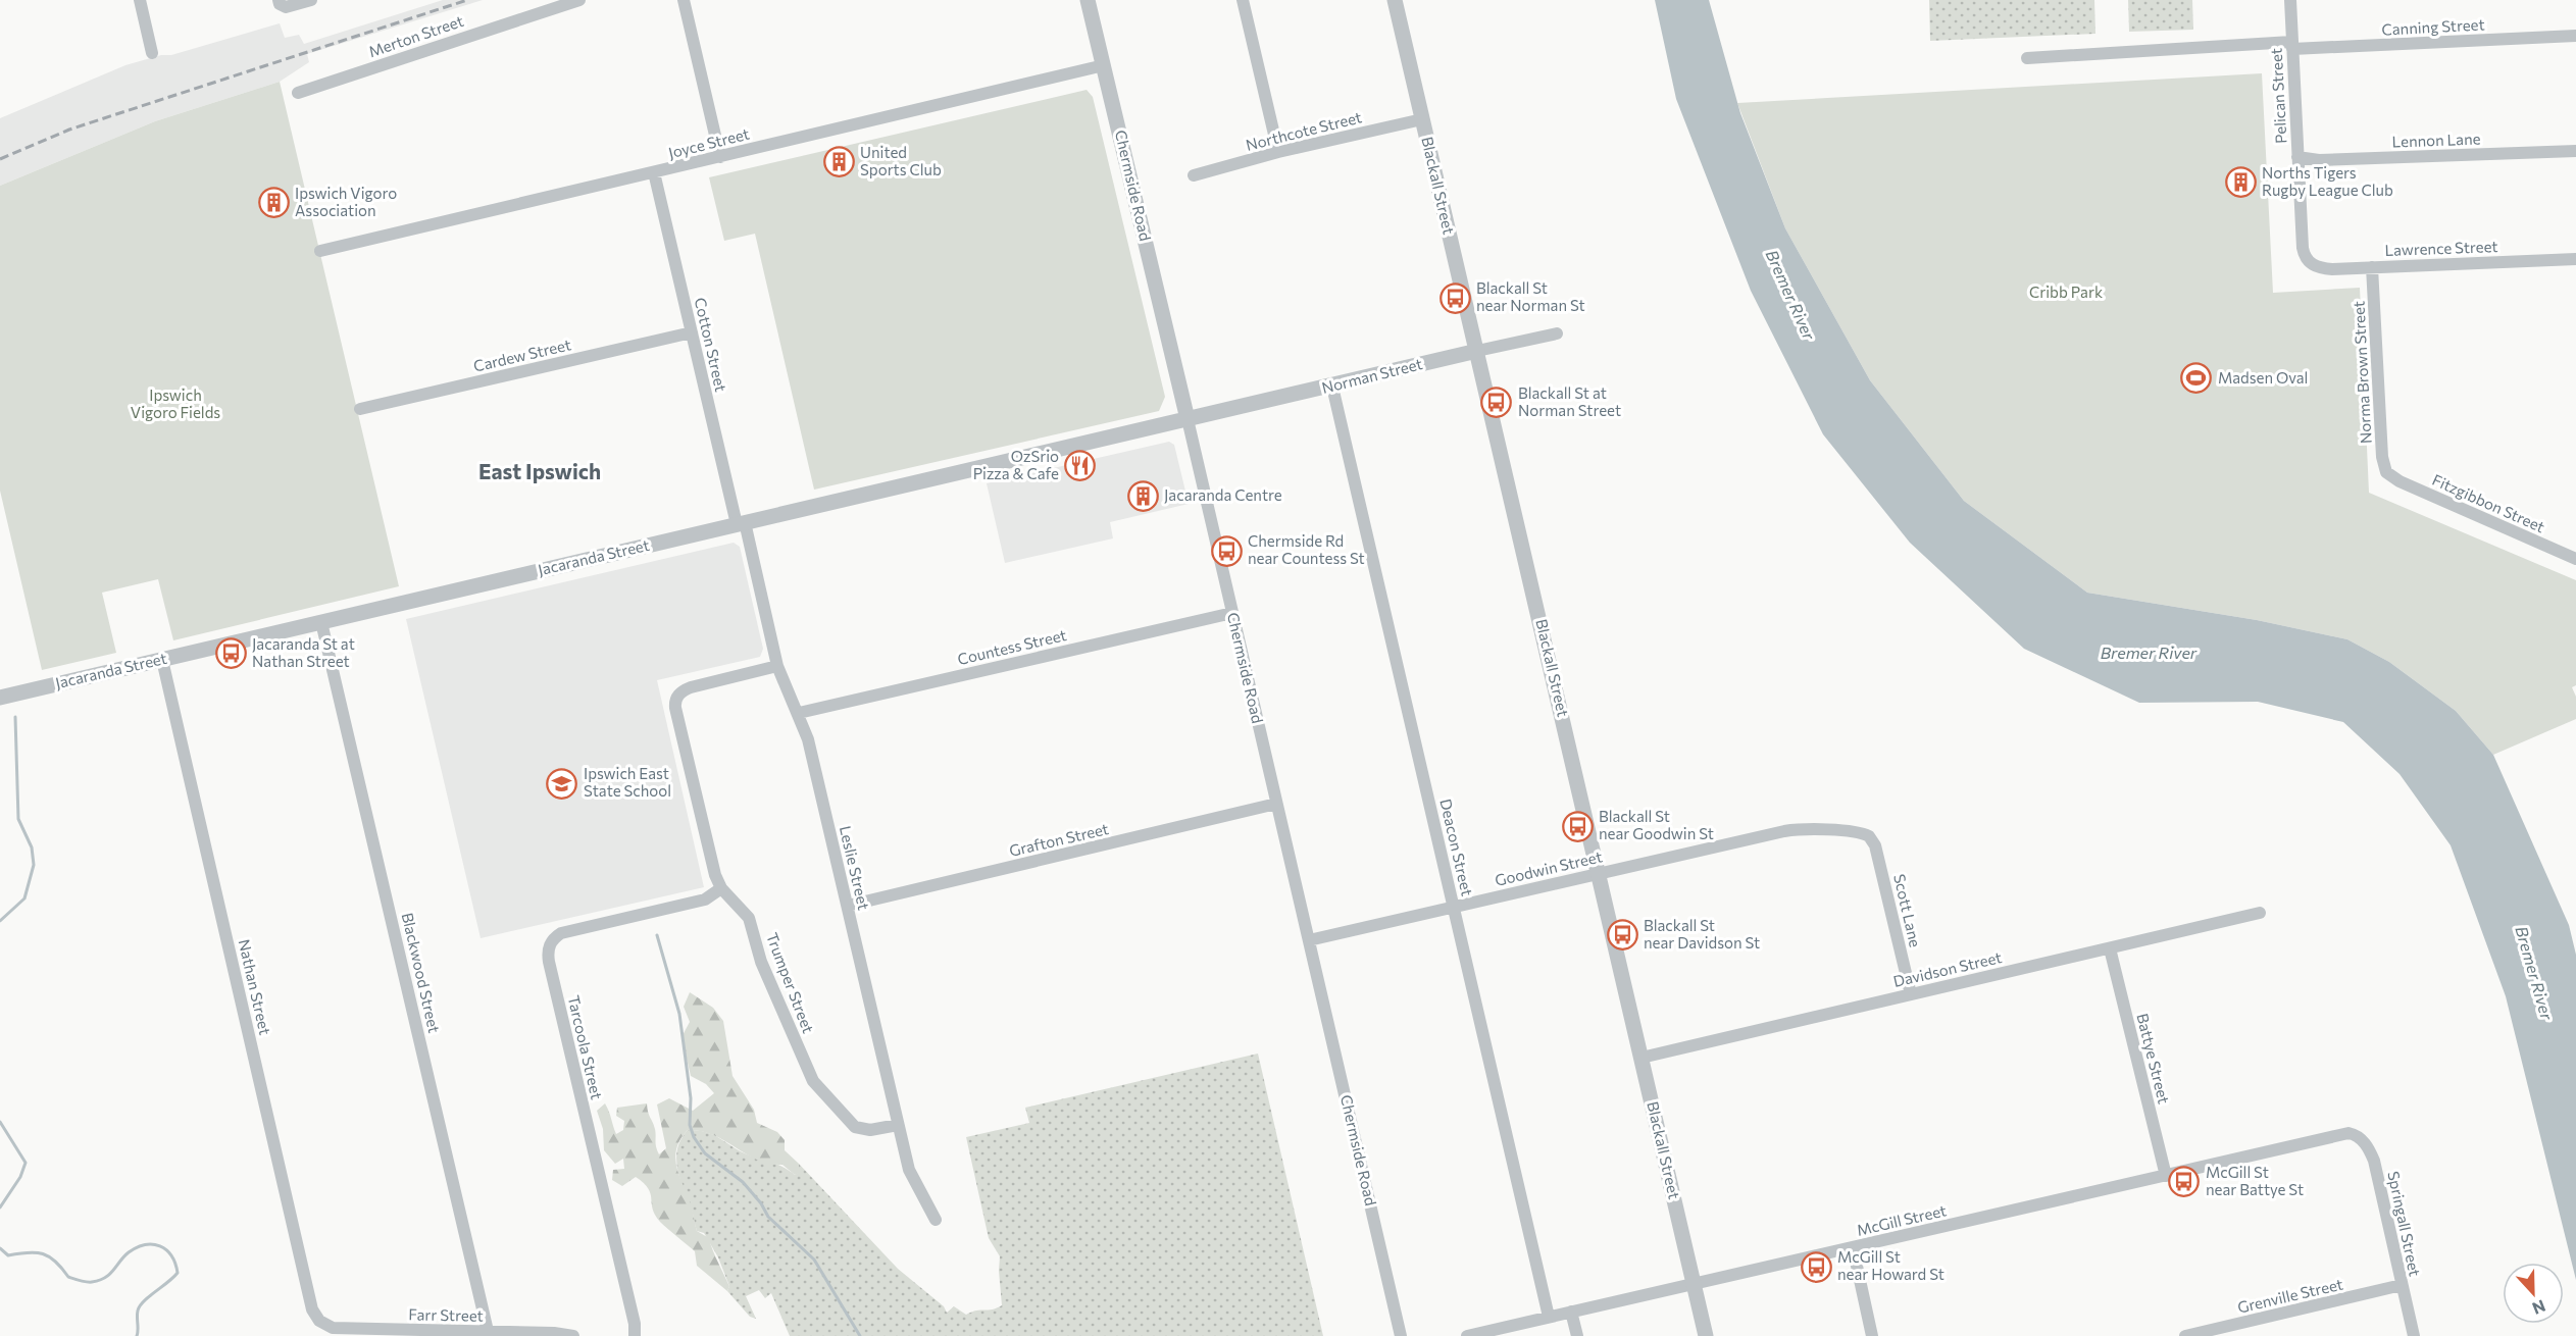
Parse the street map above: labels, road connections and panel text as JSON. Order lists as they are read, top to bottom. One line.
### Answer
{"streets":{"street":["Canning Street","Merton Street","Pelican Street","Northcote Street","Lennon Lane","Joyce Street","Chermside Road","Blackall Street","Lawrence Street","Cotton Street","Cardew Street","Norma Brown Street","Norman Street","Fitzgibbon Street","Jacaranda Street","Countess Street","Grafton Street","Deacon Street","Leslie Street","Goodwin Street","Scott Lane","Davidson Street","Blackwood Street","Trumper Street","Nathan Street","Tarcoola Street","Battye Street","McGill Street","Springall Street","Grenville Street","Farr Street"]},"crossings":[["Canning Street","Pelican Street"],["Pelican Street","Lennon Lane"],["Pelican Street","Lawrence Street"],["Northcote Street","Blackall Street"],["Joyce Street","Chermside Road"],["Joyce Street","Cotton Street"],["Chermside Road","Norman Street"],["Chermside Road","Jacaranda Street"],["Chermside Road","Countess Street"],["Chermside Road","Grafton Street"],["Chermside Road","Goodwin Street"],["Blackall Street","Norman Street"],["Blackall Street","Goodwin Street"],["Blackall Street","Davidson Street"],["Blackall Street","McGill Street"],["Lawrence Street","Norma Brown Street"],["Cotton Street","Cardew Street"],["Cotton Street","Jacaranda Street"],["Cotton Street","Leslie Street"],["Norma Brown Street","Fitzgibbon Street"],["Norman Street","Jacaranda Street"],["Norman Street","Deacon Street"],["Jacaranda Street","Leslie Street"],["Jacaranda Street","Blackwood Street"],["Jacaranda Street","Nathan Street"],["Countess Street","Leslie Street"],["Grafton Street","Leslie Street"],["Deacon Street","Goodwin Street"],["Deacon Street","McGill Street"],["Leslie Street","Trumper Street"],["Goodwin Street","Scott Lane"],["Scott Lane","Davidson Street"],["Davidson Street","Battye Street"],["Blackwood Street","Farr Street"],["Trumper Street","Tarcoola Street"],["Nathan Street","Farr Street"],["Battye Street","McGill Street"],["McGill Street","Springall Street"],["Springall Street","Grenville Street"]],"districts":["East Ipswich"],"water":["Bremer River"],"parks":["Cribb Park","Ipswich Vigoro Fields"],"places":{"building":["United Sports Club","Norths Tigers Rugby League Club","Ipswich Vigoro Association","Jacaranda Centre"],"bus stop":["Blackall St near Norman St","Blackall St at Norman Street","Chermside Rd near Countess St","Jacaranda St at Nathan Street","Blackall St near Goodwin St","Blackall St near Davidson St","McGill St near Battye St","McGill St near Howard St"],"sports":["Madsen Oval"],"restaurant":["OzSrio Pizza & Cafe"],"school or university":["Ipswich East State School"]},"north":"bottom"}
